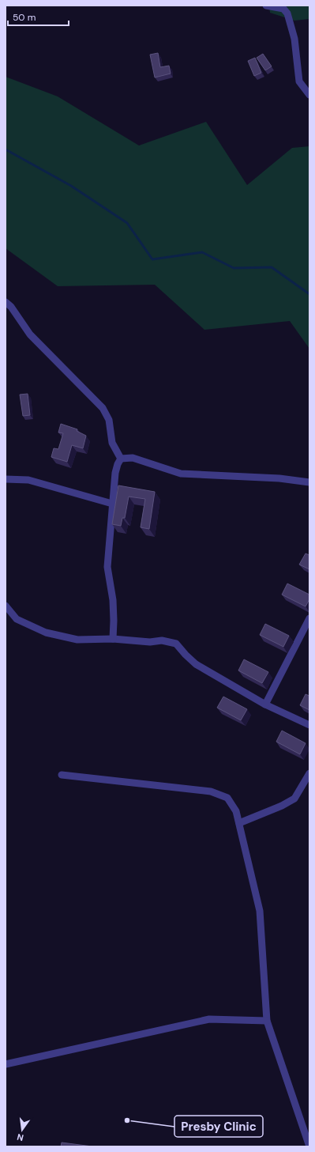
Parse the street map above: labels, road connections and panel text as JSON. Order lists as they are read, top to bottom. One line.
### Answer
{"places":["Presby Clinic"],"scale_bar":"50 m","north":"bottom"}
